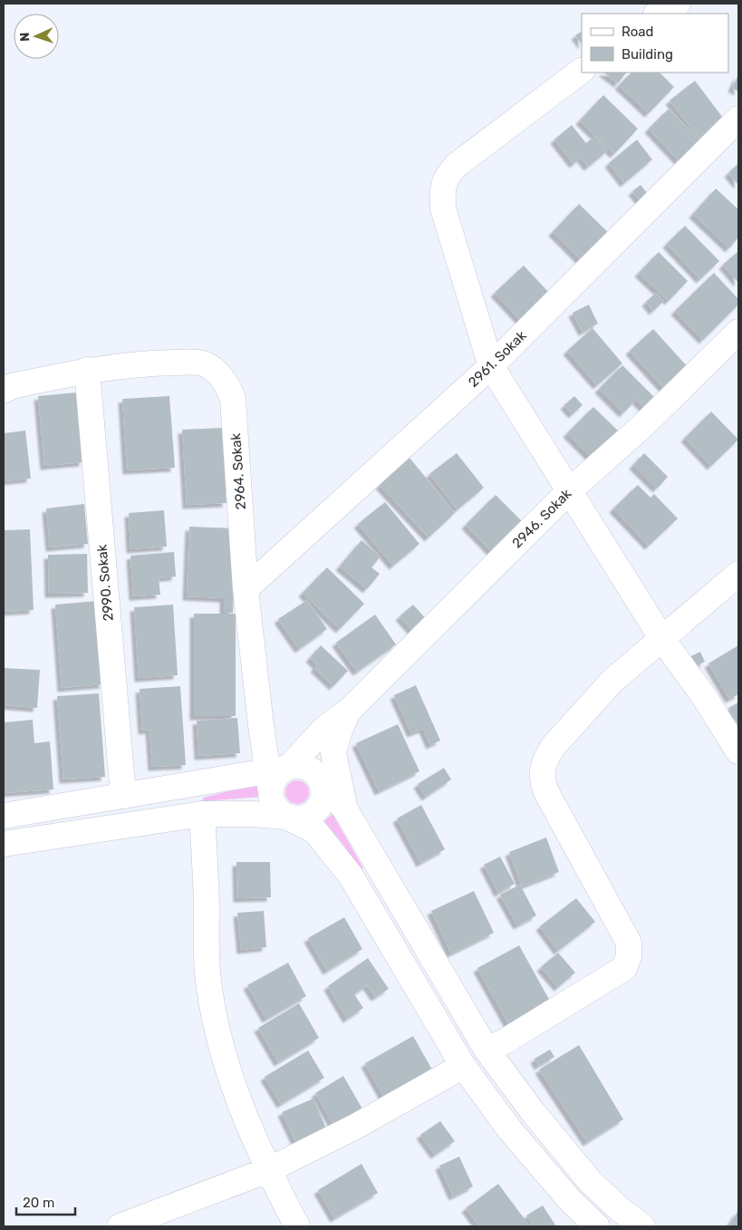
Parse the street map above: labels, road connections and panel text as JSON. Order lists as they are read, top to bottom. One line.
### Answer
{"streets":{"street":["2961. Sokak","2964. Sokak","2946. Sokak","2990. Sokak"]},"crossings":[["2961. Sokak","2964. Sokak"],["2964. Sokak","2990. Sokak"]],"legend":["Road","Building"],"scale_bar":"20 m","north":"left"}
